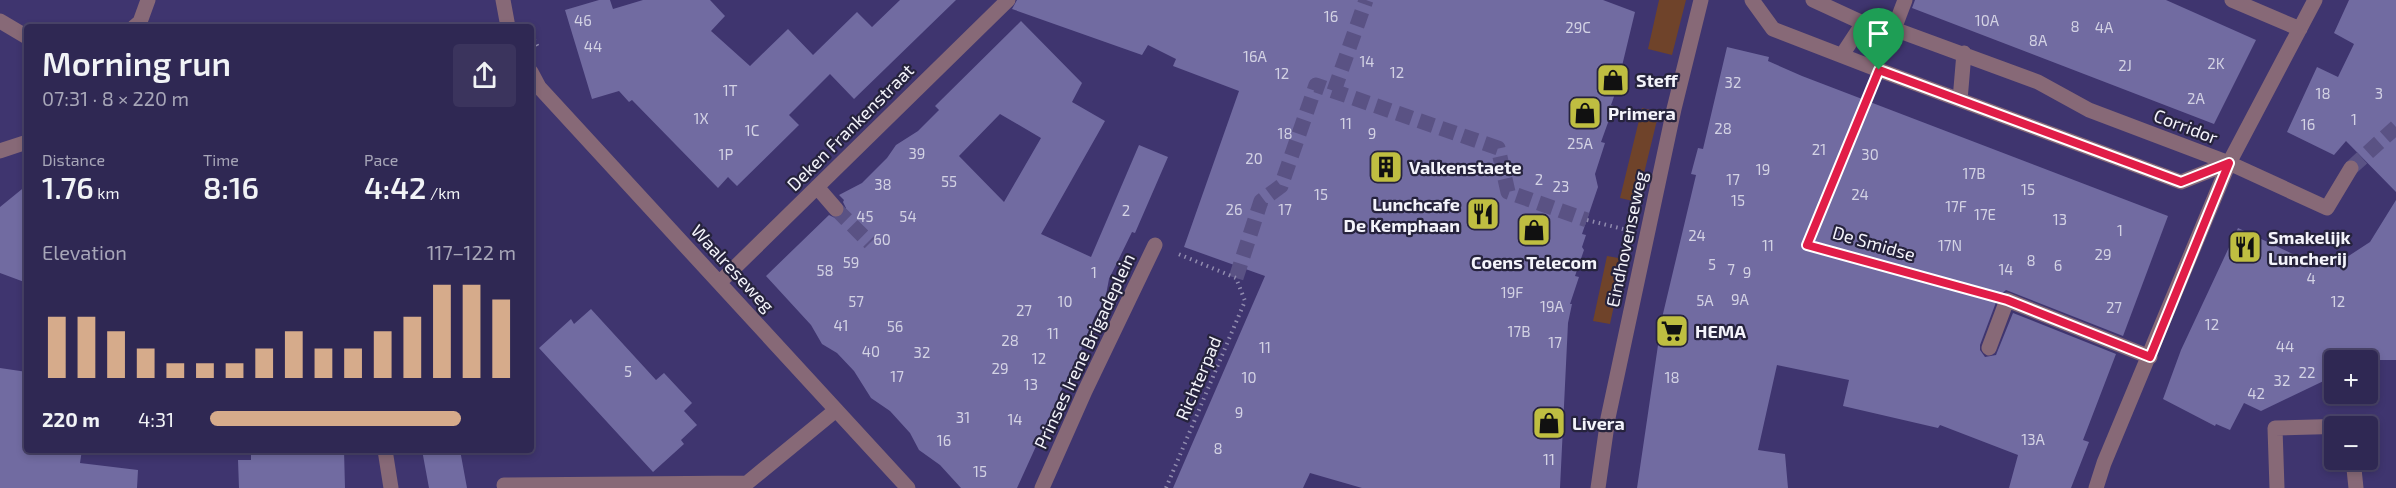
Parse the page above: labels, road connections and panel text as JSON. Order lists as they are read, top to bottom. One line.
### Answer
{"streets":{"street":["Corridor","Deken Frankenstraat","Eindhovenseweg","Waalreseweg","Prinses Irene Brigadeplein"],"path":["De Smidse","Richterpad"]},"crossings":[["Corridor","De Smidse"],["Deken Frankenstraat","Waalreseweg"],["Prinses Irene Brigadeplein","Richterpad"]],"places":{"shop":["Steff","Primera","Coens Telecom","Livera"],"building":["Valkenstaete"],"restaurant":["Lunchcafe De Kemphaan","Smakelijk Luncherij"],"supermarket":["HEMA"]},"house_numbers":["16","46","10A","8","29C","4A","8A","44","16A","14","2K","2J","12","12","32","1T","18","3","2A","1X","1","11","16","28","1C","18","9","25A","21","39","1P","30","20","19","17B","2","17","55","38","23","15","15","24","15","17F","26","17","2","17E","45","54","13","1","24","60","11","17N","29","8","59","5","6","7","14","58","1","9","4","19F","9A","5A","57","10","12","19A","27","27","12","41","56","17B","11","28","17","44","11","40","32","12","29","5","22","17","10","18","32","13","42","9","31","14","13A","16","8","11","15"],"page":{"heading":["Morning run","07:31 · 8 × 220 m"],"stats":[["Distance","1.76 km"],["Time","8:16"],["Pace","4:42 /km"]],"chart":["Elevation","117–122 m"],"map_buttons":["+","−"],"list":[{"name":"220 m","note":"4:31"}]}}
